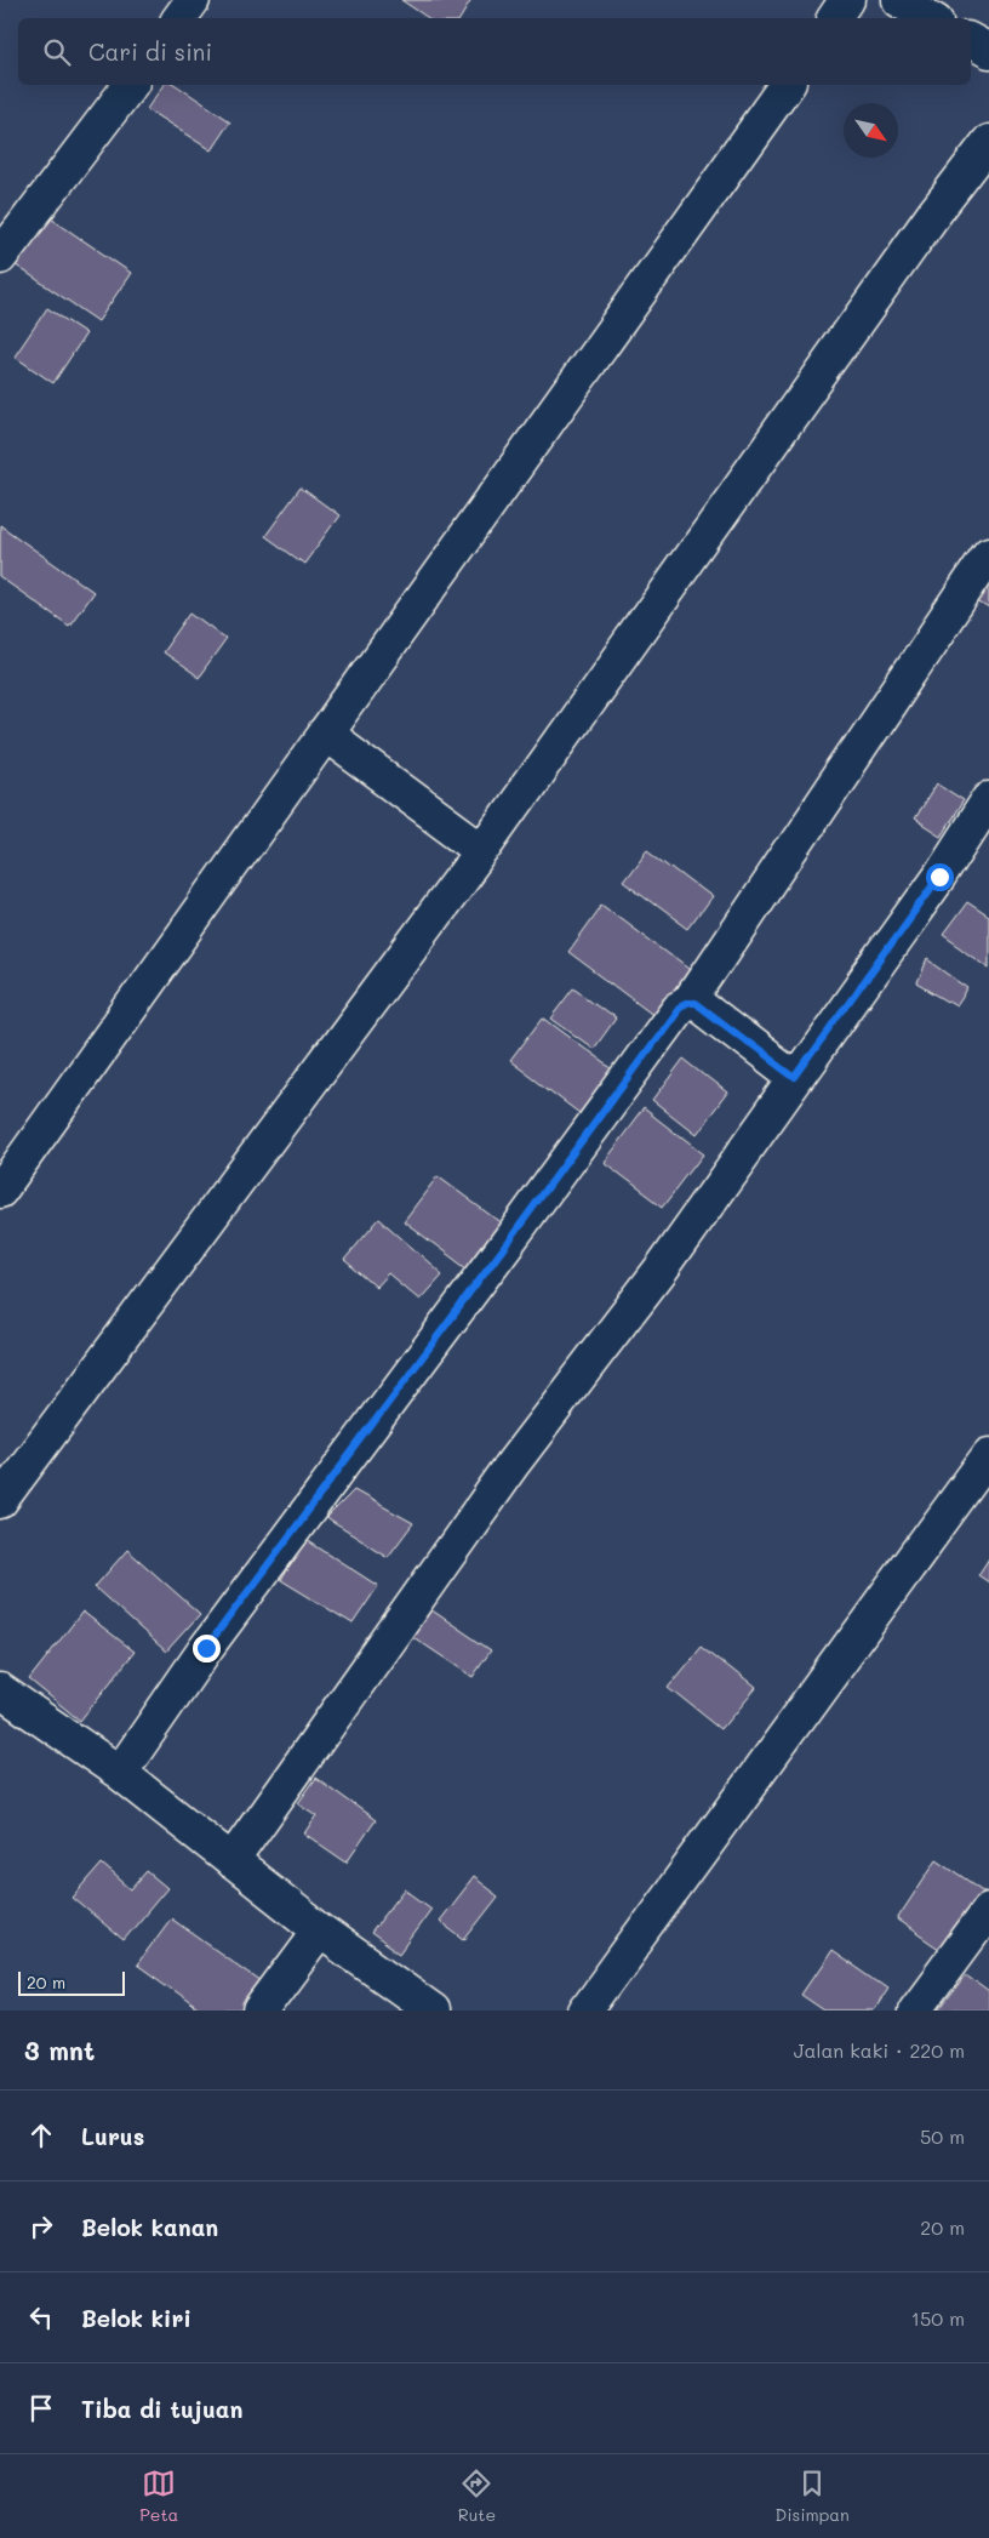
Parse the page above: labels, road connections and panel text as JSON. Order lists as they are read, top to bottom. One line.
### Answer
{"scale_bar":"20 m","north":"bottom right","page":{"search":"Cari di sini","scale":"20 m","heading":["3 mnt","Jalan kaki · 220 m"],"list":[["Lurus","50 m"],["Belok kanan","20 m"],["Belok kiri","150 m"],"Tiba di tujuan"],"nav":["Peta","Rute","Disimpan"]}}
